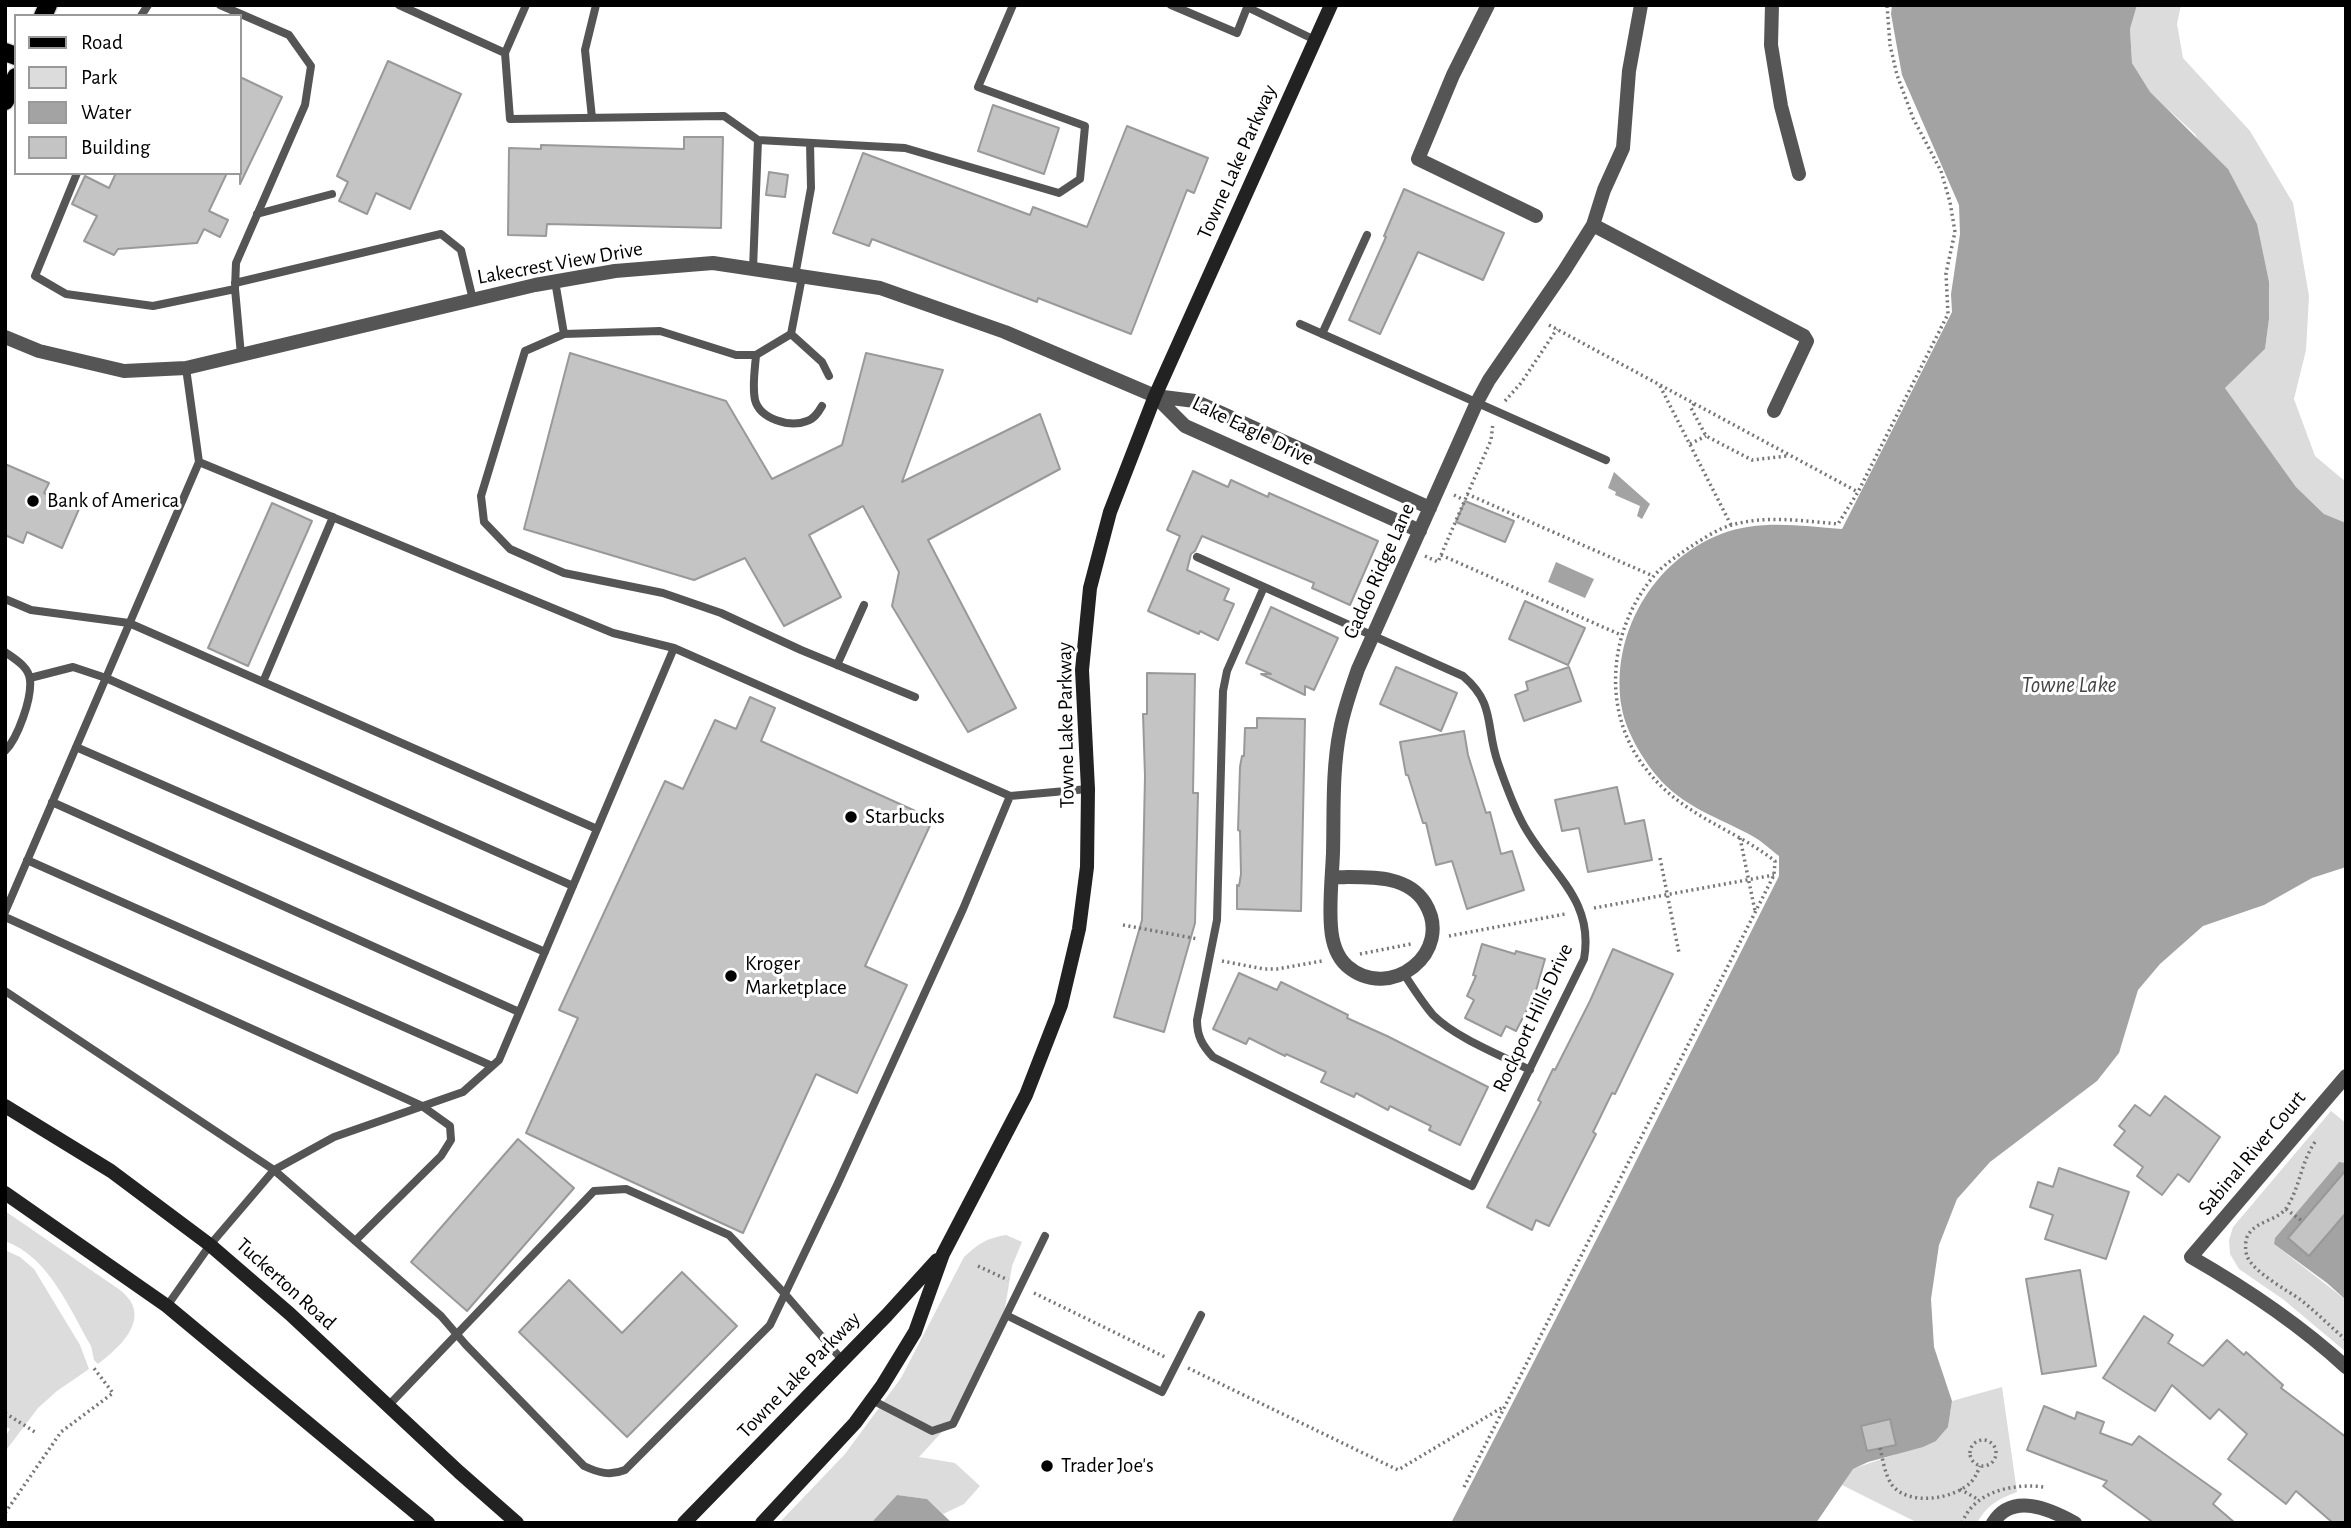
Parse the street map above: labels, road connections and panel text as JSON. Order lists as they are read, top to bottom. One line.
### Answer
{"streets":{"street":["Towne Lake Parkway","Lakecrest View Drive","Lake Eagle Drive","Caddo Ridge Lane","Sabinal River Court","Tuckerton Road"],"lane":["Rockport Hills Drive"]},"crossings":[["Towne Lake Parkway","Lakecrest View Drive"],["Towne Lake Parkway","Lake Eagle Drive"],["Lakecrest View Drive","Lake Eagle Drive"],["Lake Eagle Drive","Caddo Ridge Lane"],["Caddo Ridge Lane","Rockport Hills Drive"]],"water":["Towne Lake"],"places":["Bank of America","Starbucks","Kroger Marketplace","Trader Joe's"],"legend":["Road","Park","Water","Building"]}
